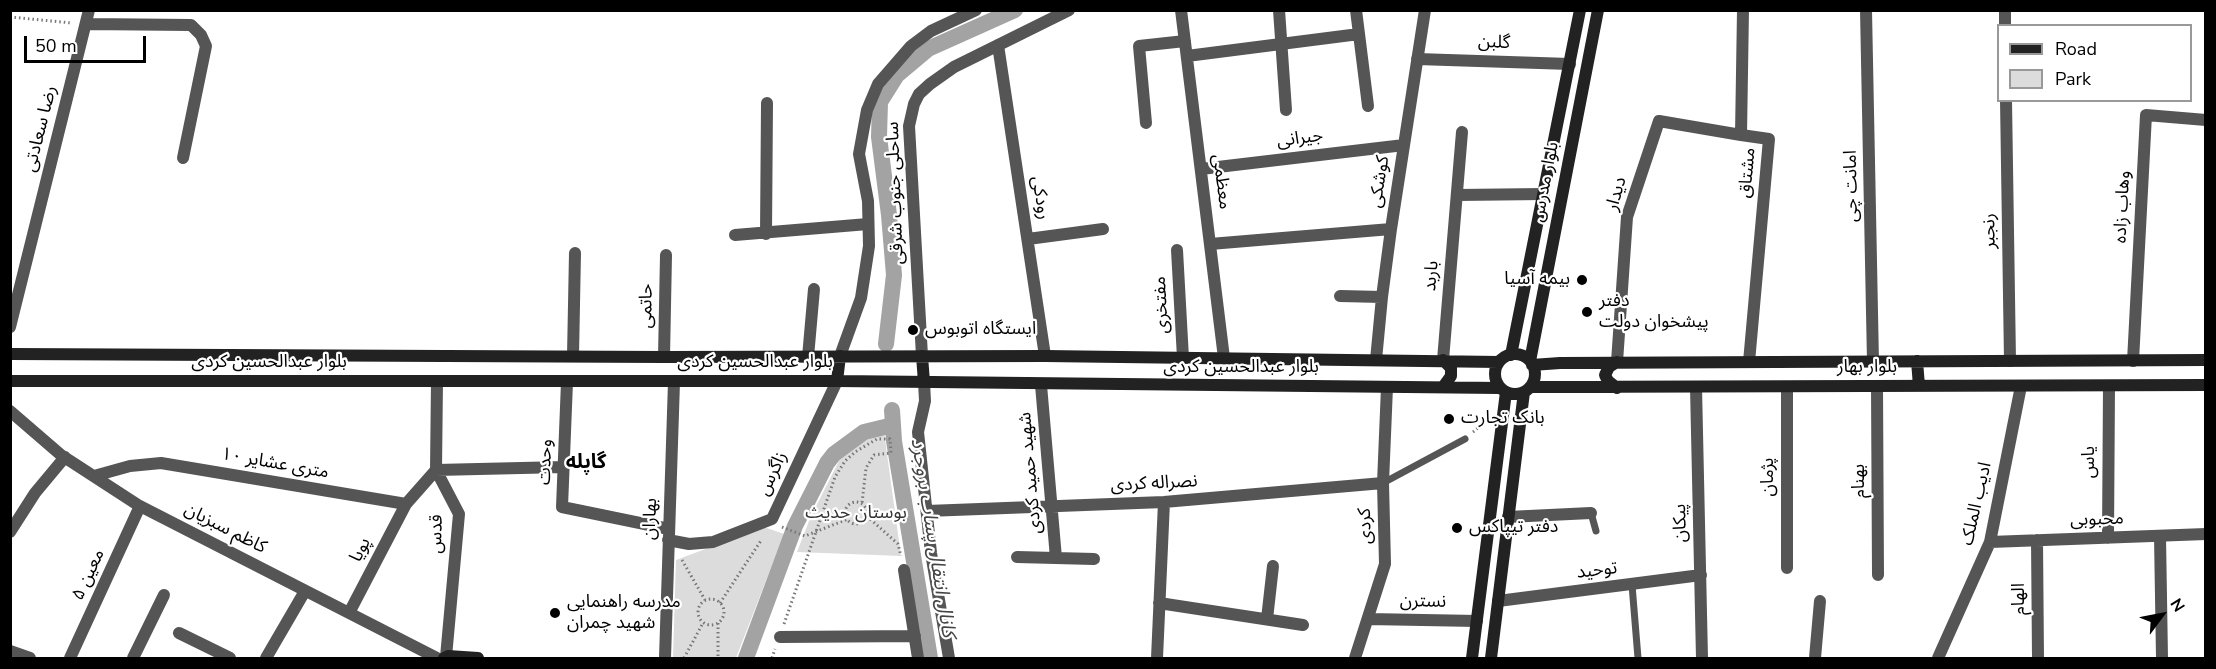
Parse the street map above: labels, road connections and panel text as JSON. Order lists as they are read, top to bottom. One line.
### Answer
{"streets":{"main road":["بلوار مدرس","بلوار عبدالحسین کردی","بلوار بهار"],"street":["گلبن","رضا سعادتی","جیرانی","مشتاق","معظمی","کوشکی","امانت چی","ساحلی جنوب شرقی","دیدار","رودکی","وهاب زاده","رنجبر","باربد","مفتخری","حاتمی","وحدت","یاس","۱۰ متری عشایر","شهید حمید کردی","زاگرس","پژمان","بهنام","نصراله کردی","ادیب الملک","بهاران","محبوبی","پیکان","کردی","کاظم سبزیان","قدس","پویا","توحید","معین ۵","الهام","نسترن"]},"crossings":[["گلبن","کوشکی"],["گلبن","بلوار مدرس"],["جیرانی","معظمی"],["جیرانی","کوشکی"],["مشتاق","دیدار"],["مشتاق","بلوار بهار"],["معظمی","بلوار عبدالحسین کردی"],["کوشکی","بلوار عبدالحسین کردی"],["بلوار مدرس","بلوار عبدالحسین کردی"],["بلوار مدرس","بلوار بهار"],["امانت چی","بلوار بهار"],["ساحلی جنوب شرقی","رودکی"],["ساحلی جنوب شرقی","بلوار عبدالحسین کردی"],["دیدار","بلوار بهار"],["رودکی","بلوار عبدالحسین کردی"],["وهاب زاده","بلوار بهار"],["رنجبر","بلوار بهار"],["باربد","بلوار عبدالحسین کردی"],["مفتخری","بلوار عبدالحسین کردی"],["حاتمی","بلوار عبدالحسین کردی"],["بلوار عبدالحسین کردی","بلوار بهار"],["بلوار عبدالحسین کردی","وحدت"],["بلوار عبدالحسین کردی","شهید حمید کردی"],["بلوار عبدالحسین کردی","زاگرس"],["بلوار عبدالحسین کردی","بهاران"],["بلوار عبدالحسین کردی","کردی"],["بلوار عبدالحسین کردی","قدس"],["بلوار بهار","یاس"],["بلوار بهار","پژمان"],["بلوار بهار","بهنام"],["بلوار بهار","ادیب الملک"],["بلوار بهار","پیکان"],["وحدت","زاگرس"],["وحدت","بهاران"],["یاس","محبوبی"],["۱۰ متری عشایر","کاظم سبزیان"],["۱۰ متری عشایر","پویا"],["شهید حمید کردی","نصراله کردی"],["زاگرس","بهاران"],["نصراله کردی","کردی"],["ادیب الملک","محبوبی"],["محبوبی","الهام"],["پیکان","توحید"],["کردی","نسترن"],["کاظم سبزیان","قدس"],["کاظم سبزیان","پویا"],["کاظم سبزیان","معین ۵"]],"districts":["گاپله"],"water":["کانال انتقال پساب بروجرد"],"parks":["بوستان حدیث"],"places":["بیمه آسیا","دفتر پیشخوان دولت","ایستگاه اتوبوس","بانک تجارت","دفتر تیپاکس","مدرسه راهنمایی شهید چمران"],"legend":["Road","Park"],"scale_bar":"50 m","north":"top right"}
